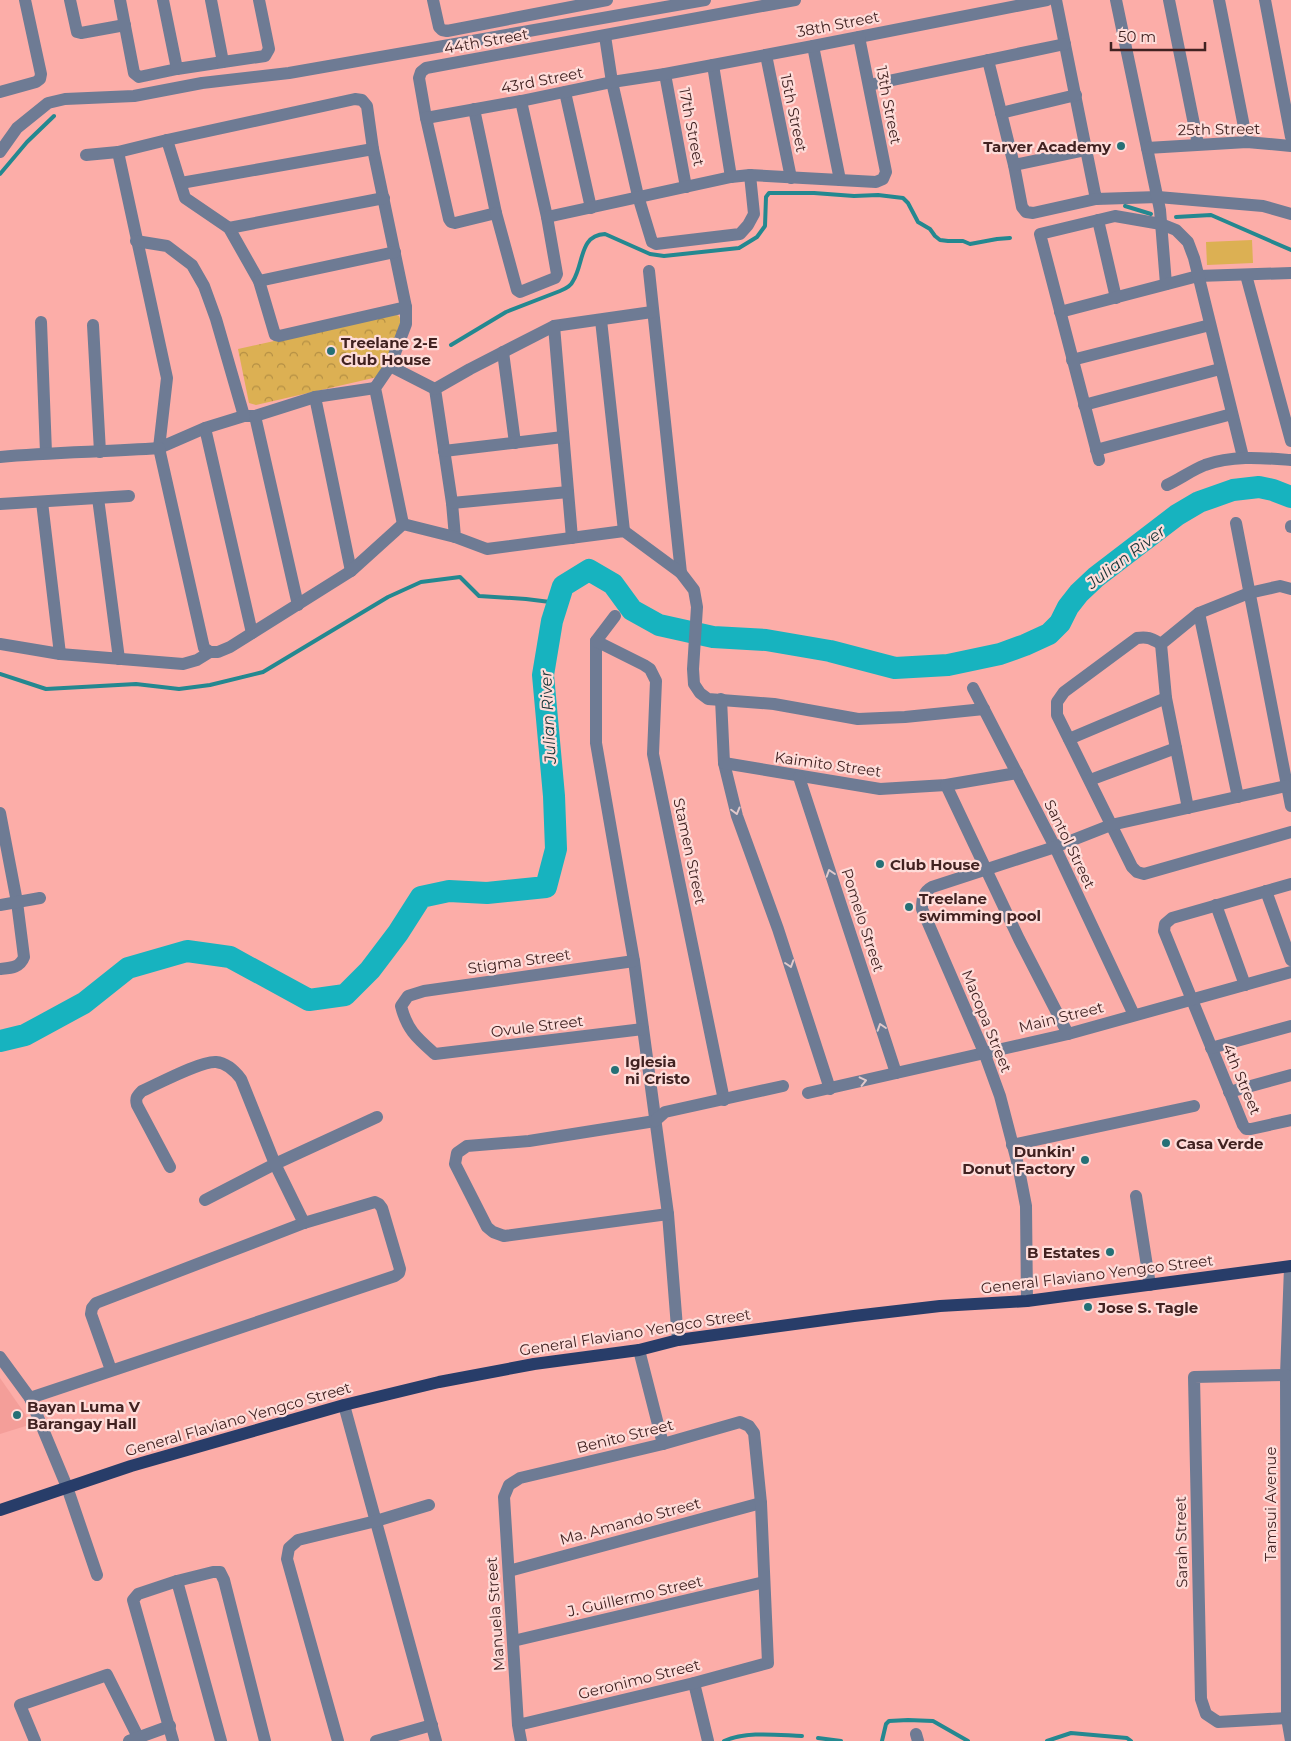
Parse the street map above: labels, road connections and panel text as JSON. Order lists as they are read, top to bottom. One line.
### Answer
{"streets":{"main road":["General Flaviano Yengco Street"],"street":["38th Street","44th Street","43rd Street","13th Street","15th Street","17th Street","25th Street","Kaimito Street","Santol Street","Stamen Street","Pomelo Street","Stigma Street","Main Street","Macopa Street","Ovule Street","4th Street","Benito Street","Tamsui Avenue","Ma. Amando Street","Sarah Street","J. Guillermo Street","Manuela Street","Geronimo Street"]},"crossings":[["38th Street","43rd Street"],["38th Street","13th Street"],["38th Street","15th Street"],["38th Street","17th Street"],["44th Street","43rd Street"],["43rd Street","17th Street"],["Kaimito Street","Santol Street"],["Kaimito Street","Pomelo Street"],["Santol Street","Main Street"],["Santol Street","Macopa Street"],["Pomelo Street","Main Street"],["Stigma Street","Ovule Street"],["Main Street","Macopa Street"],["Main Street","4th Street"],["Macopa Street","General Flaviano Yengco Street"],["General Flaviano Yengco Street","Tamsui Avenue"],["Benito Street","Ma. Amando Street"],["Benito Street","Manuela Street"],["Tamsui Avenue","Sarah Street"],["Ma. Amando Street","Manuela Street"],["J. Guillermo Street","Manuela Street"],["J. Guillermo Street","Geronimo Street"],["Manuela Street","Geronimo Street"]],"water":["Julian River"],"places":["Tarver Academy","Treelane 2-E Club House","Club House","Treelane swimming pool","Iglesia ni Cristo","Casa Verde","Dunkin' Donut Factory","B Estates","Jose S. Tagle","Bayan Luma V Barangay Hall"],"scale_bar":"50 m"}
